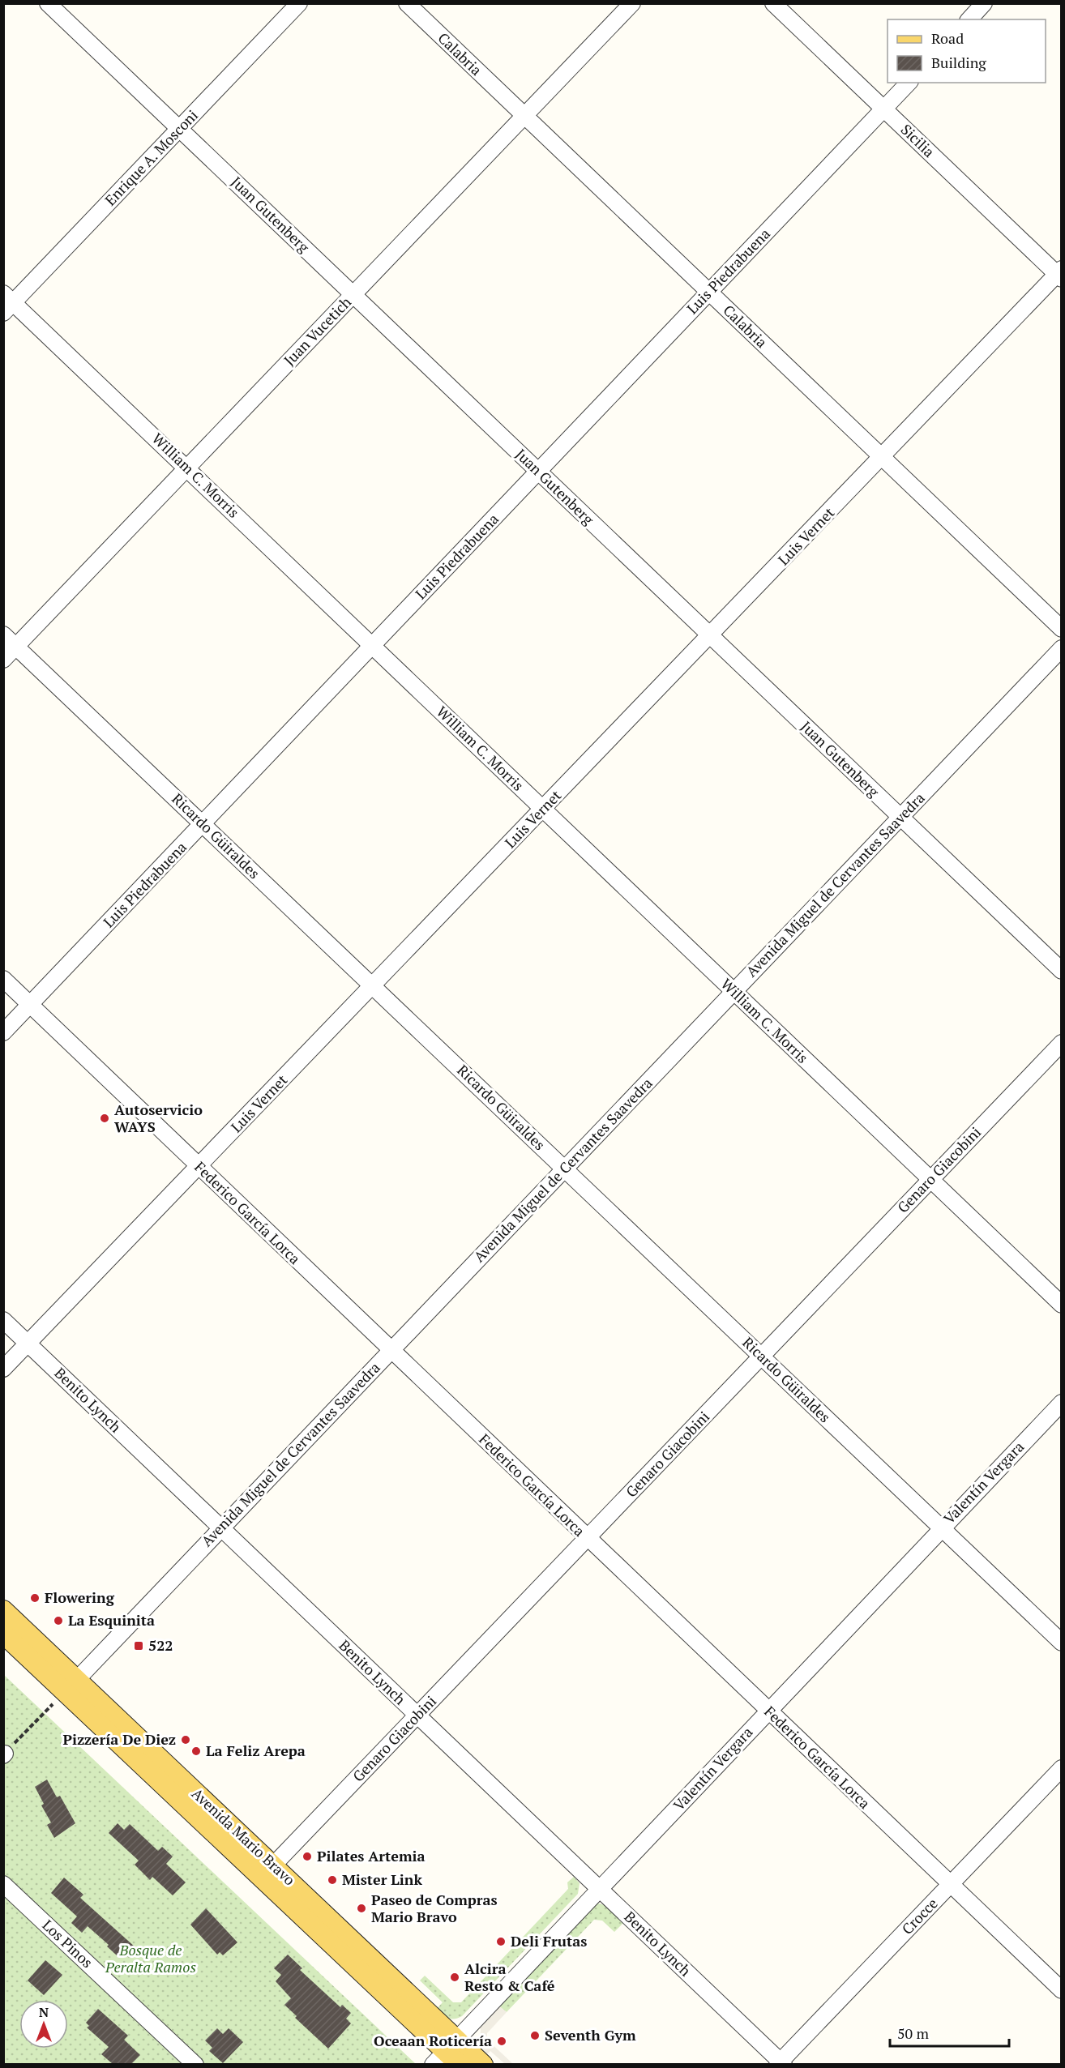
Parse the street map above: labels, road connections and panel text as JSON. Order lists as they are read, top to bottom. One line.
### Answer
{"streets":{"main road":["Avenida Mario Bravo"],"street":["Calabria","Sicilia","Enrique A. Mosconi","Juan Gutenberg","Luis Piedrabuena","Juan Vucetich","William C. Morris","Luis Vernet","Ricardo Güiraldes","Avenida Miguel de Cervantes Saavedra","Genaro Giacobini","Federico García Lorca","Benito Lynch","Valentín Vergara","Crocce","Los Pinos"]},"crossings":[["Calabria","Luis Piedrabuena"],["Calabria","Juan Vucetich"],["Calabria","Luis Vernet"],["Sicilia","Luis Piedrabuena"],["Sicilia","Luis Vernet"],["Enrique A. Mosconi","Juan Gutenberg"],["Enrique A. Mosconi","William C. Morris"],["Juan Gutenberg","Luis Piedrabuena"],["Juan Gutenberg","Juan Vucetich"],["Juan Gutenberg","Luis Vernet"],["Juan Gutenberg","Avenida Miguel de Cervantes Saavedra"],["Luis Piedrabuena","William C. Morris"],["Luis Piedrabuena","Ricardo Güiraldes"],["Luis Piedrabuena","Federico García Lorca"],["Juan Vucetich","William C. Morris"],["Juan Vucetich","Ricardo Güiraldes"],["William C. Morris","Luis Vernet"],["William C. Morris","Avenida Miguel de Cervantes Saavedra"],["William C. Morris","Genaro Giacobini"],["Luis Vernet","Ricardo Güiraldes"],["Luis Vernet","Federico García Lorca"],["Luis Vernet","Benito Lynch"],["Ricardo Güiraldes","Avenida Miguel de Cervantes Saavedra"],["Ricardo Güiraldes","Genaro Giacobini"],["Ricardo Güiraldes","Valentín Vergara"],["Avenida Miguel de Cervantes Saavedra","Federico García Lorca"],["Avenida Miguel de Cervantes Saavedra","Benito Lynch"],["Avenida Miguel de Cervantes Saavedra","Avenida Mario Bravo"],["Genaro Giacobini","Federico García Lorca"],["Genaro Giacobini","Benito Lynch"],["Genaro Giacobini","Avenida Mario Bravo"],["Federico García Lorca","Valentín Vergara"],["Federico García Lorca","Crocce"],["Benito Lynch","Valentín Vergara"],["Benito Lynch","Crocce"],["Valentín Vergara","Avenida Mario Bravo"]],"parks":["Bosque de Peralta Ramos"],"places":{"other":["Autoservicio WAYS","Flowering","La Esquinita","Pizzería De Diez","La Feliz Arepa","Pilates Artemia","Mister Link","Paseo de Compras Mario Bravo","Deli Frutas","Alcira Resto & Café","Seventh Gym","Oceaan Roticería"],"transit":["522"]},"legend":["Road","Building"],"scale_bar":"50 m","north":"top"}
